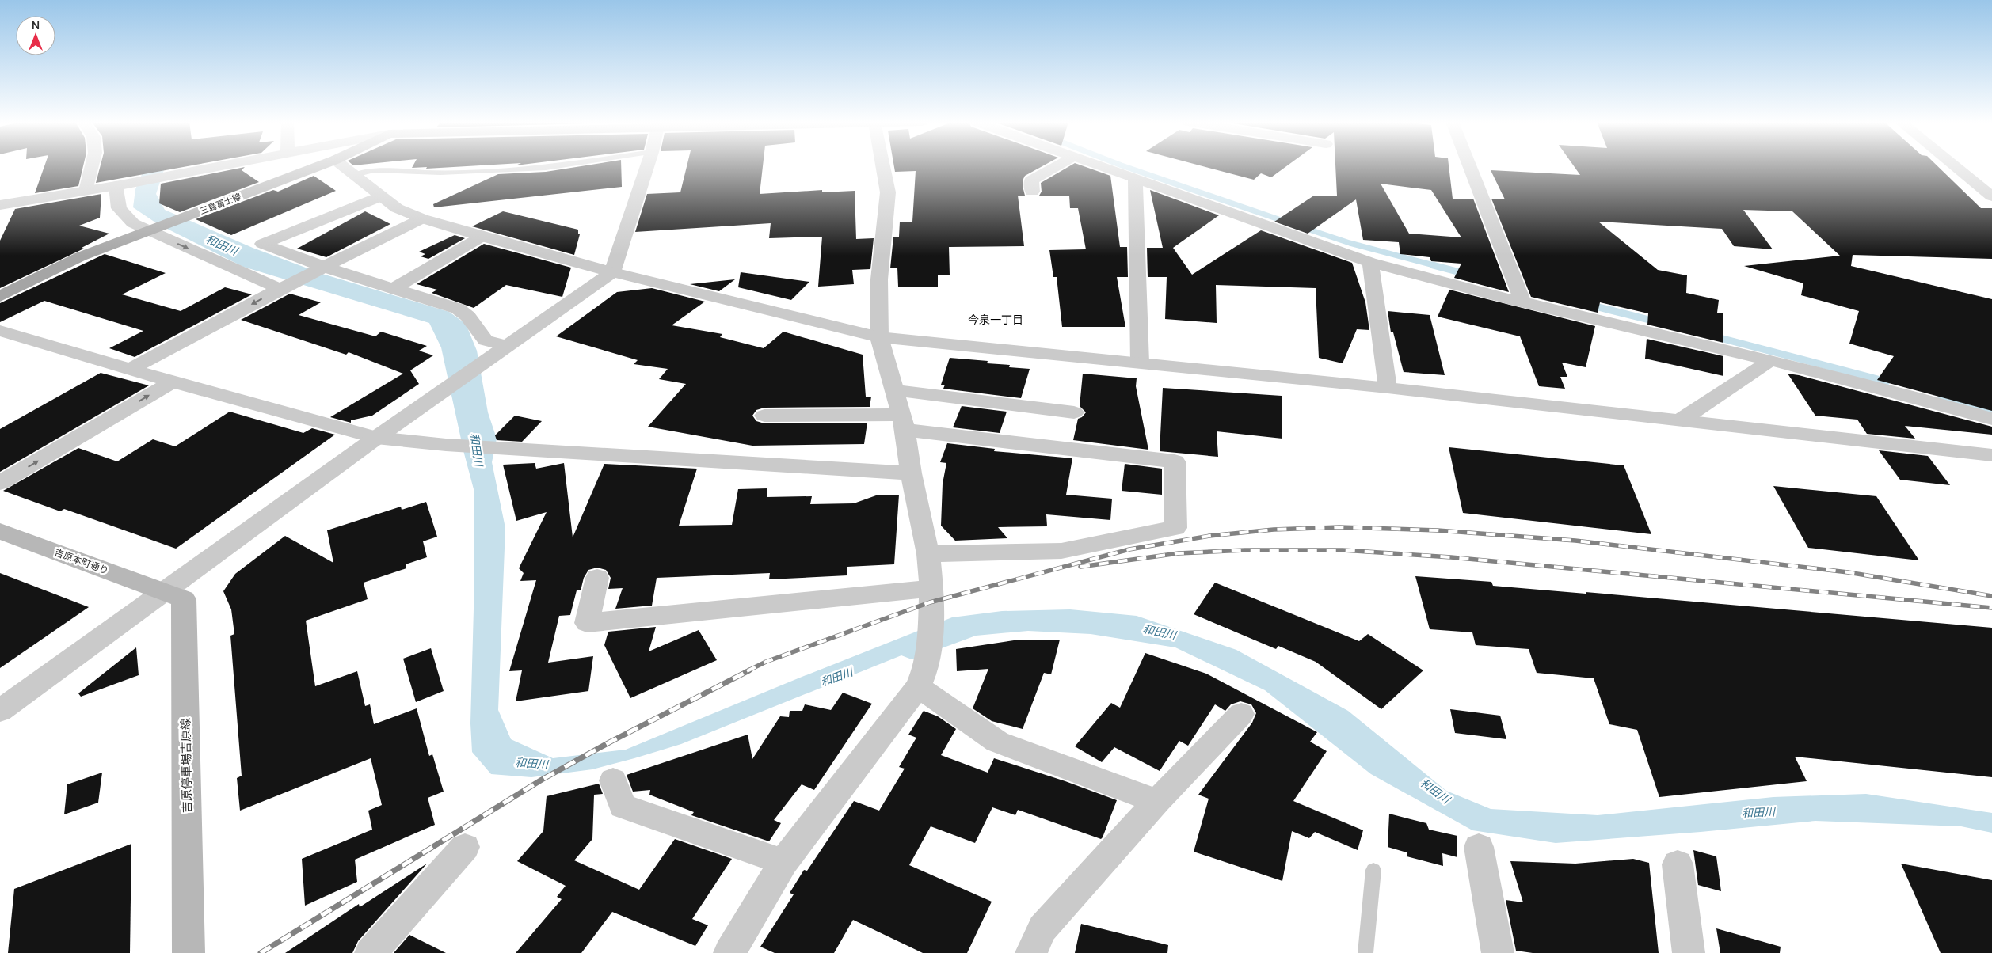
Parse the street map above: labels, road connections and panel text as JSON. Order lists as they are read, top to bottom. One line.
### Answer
{"streets":{"main road":["三島富士線","吉原本町通り","吉原停車場吉原線"]},"crossings":[["吉原本町通り","吉原停車場吉原線"]],"districts":["今泉一丁目"],"water":["和田川"],"north":"top"}
